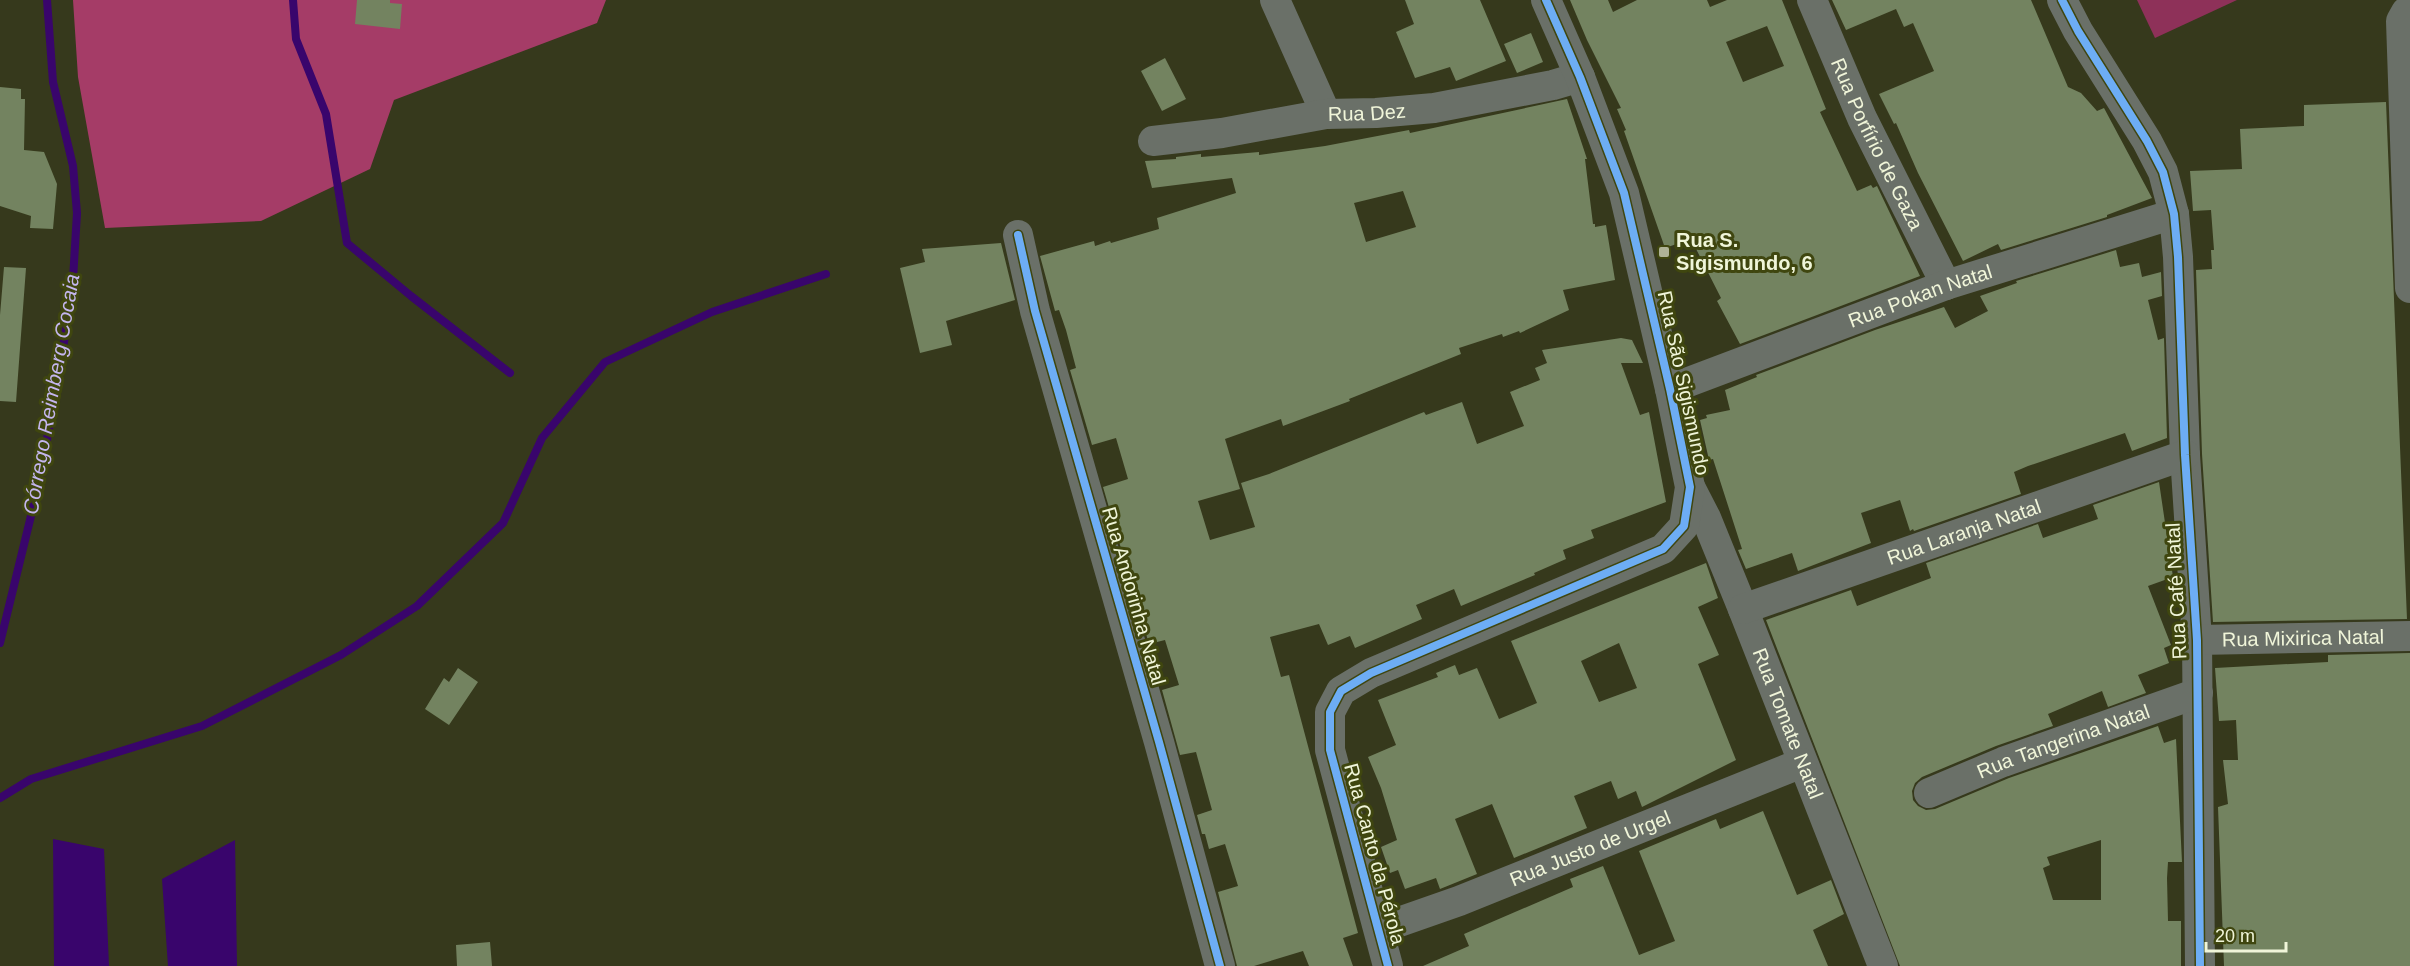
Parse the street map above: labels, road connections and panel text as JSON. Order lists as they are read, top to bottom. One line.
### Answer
{"streets":{"street":["Rua Dez","Rua Porfírio de Gaza","Rua Pokan Natal","Rua São Sigismundo","Rua Laranja Natal","Rua Café Natal","Rua Andorinha Natal","Rua Mixirica Natal","Rua Tomate Natal","Rua Tangerina Natal","Rua Justo de Urgel","Rua Canto da Pérola"]},"crossings":[["Rua Dez","Rua São Sigismundo"],["Rua Porfírio de Gaza","Rua Pokan Natal"],["Rua Pokan Natal","Rua São Sigismundo"],["Rua Pokan Natal","Rua Café Natal"],["Rua São Sigismundo","Rua Tomate Natal"],["Rua São Sigismundo","Rua Canto da Pérola"],["Rua Laranja Natal","Rua Café Natal"],["Rua Laranja Natal","Rua Tomate Natal"],["Rua Café Natal","Rua Mixirica Natal"],["Rua Café Natal","Rua Tangerina Natal"],["Rua Tomate Natal","Rua Justo de Urgel"],["Rua Justo de Urgel","Rua Canto da Pérola"]],"water":["Córrego Reimberg Cocaia"],"places":{"transit":["Rua S. Sigismundo, 6"]},"scale_bar":"20 m"}
